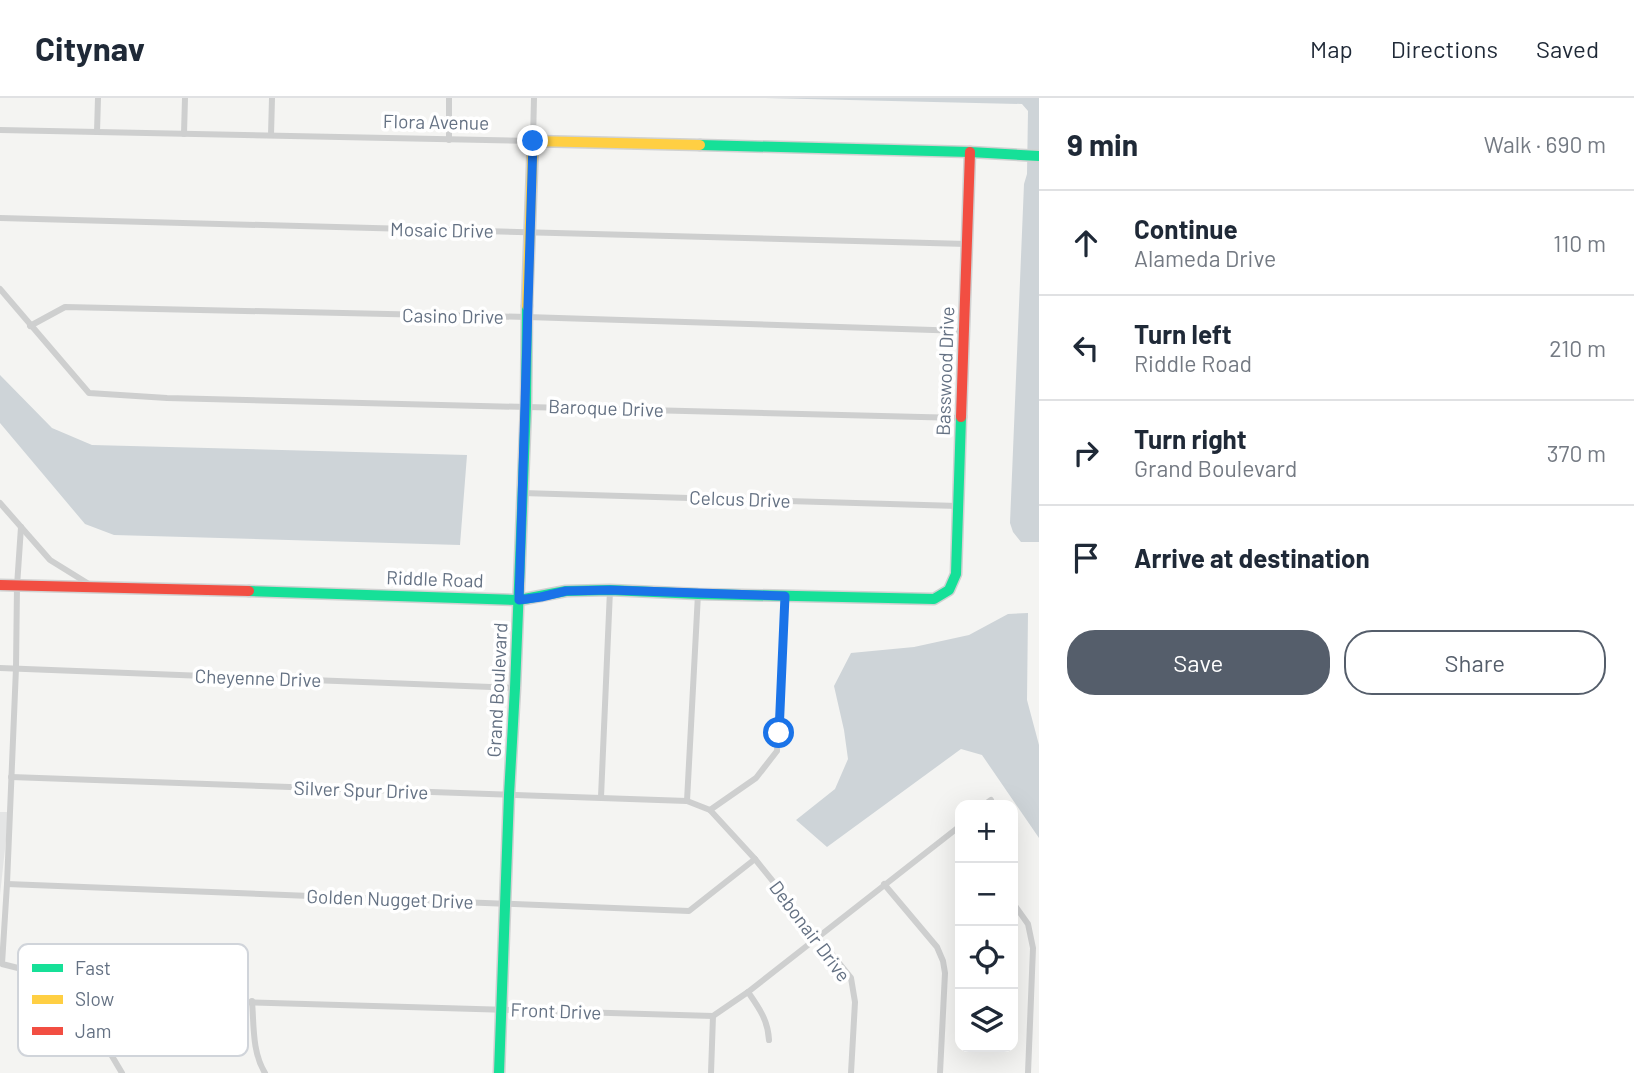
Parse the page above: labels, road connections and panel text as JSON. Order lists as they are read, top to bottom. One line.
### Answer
{"streets":{"street":["Flora Avenue","Mosaic Drive","Casino Drive","Basswood Drive","Baroque Drive","Celcus Drive","Riddle Road","Cheyenne Drive","Grand Boulevard","Silver Spur Drive","Golden Nugget Drive","Debonair Drive","Front Drive"]},"crossings":[["Flora Avenue","Basswood Drive"],["Flora Avenue","Grand Boulevard"],["Mosaic Drive","Basswood Drive"],["Mosaic Drive","Grand Boulevard"],["Casino Drive","Basswood Drive"],["Casino Drive","Baroque Drive"],["Casino Drive","Grand Boulevard"],["Basswood Drive","Baroque Drive"],["Basswood Drive","Celcus Drive"],["Basswood Drive","Riddle Road"],["Baroque Drive","Grand Boulevard"],["Celcus Drive","Grand Boulevard"],["Riddle Road","Grand Boulevard"],["Cheyenne Drive","Grand Boulevard"],["Grand Boulevard","Silver Spur Drive"],["Grand Boulevard","Golden Nugget Drive"],["Grand Boulevard","Front Drive"],["Silver Spur Drive","Debonair Drive"],["Golden Nugget Drive","Debonair Drive"]],"legend":["Fast","Slow","Jam"],"page":{"header":"Citynav","nav":["Map","Directions","Saved"],"heading":["9 min","Walk · 690 m"],"list":[["Continue","Alameda Drive","110 m"],["Turn left","Riddle Road","210 m"],["Turn right","Grand Boulevard","370 m"],"Arrive at destination"],"buttons":["Save","Share"],"map_buttons":["+","−"]}}
